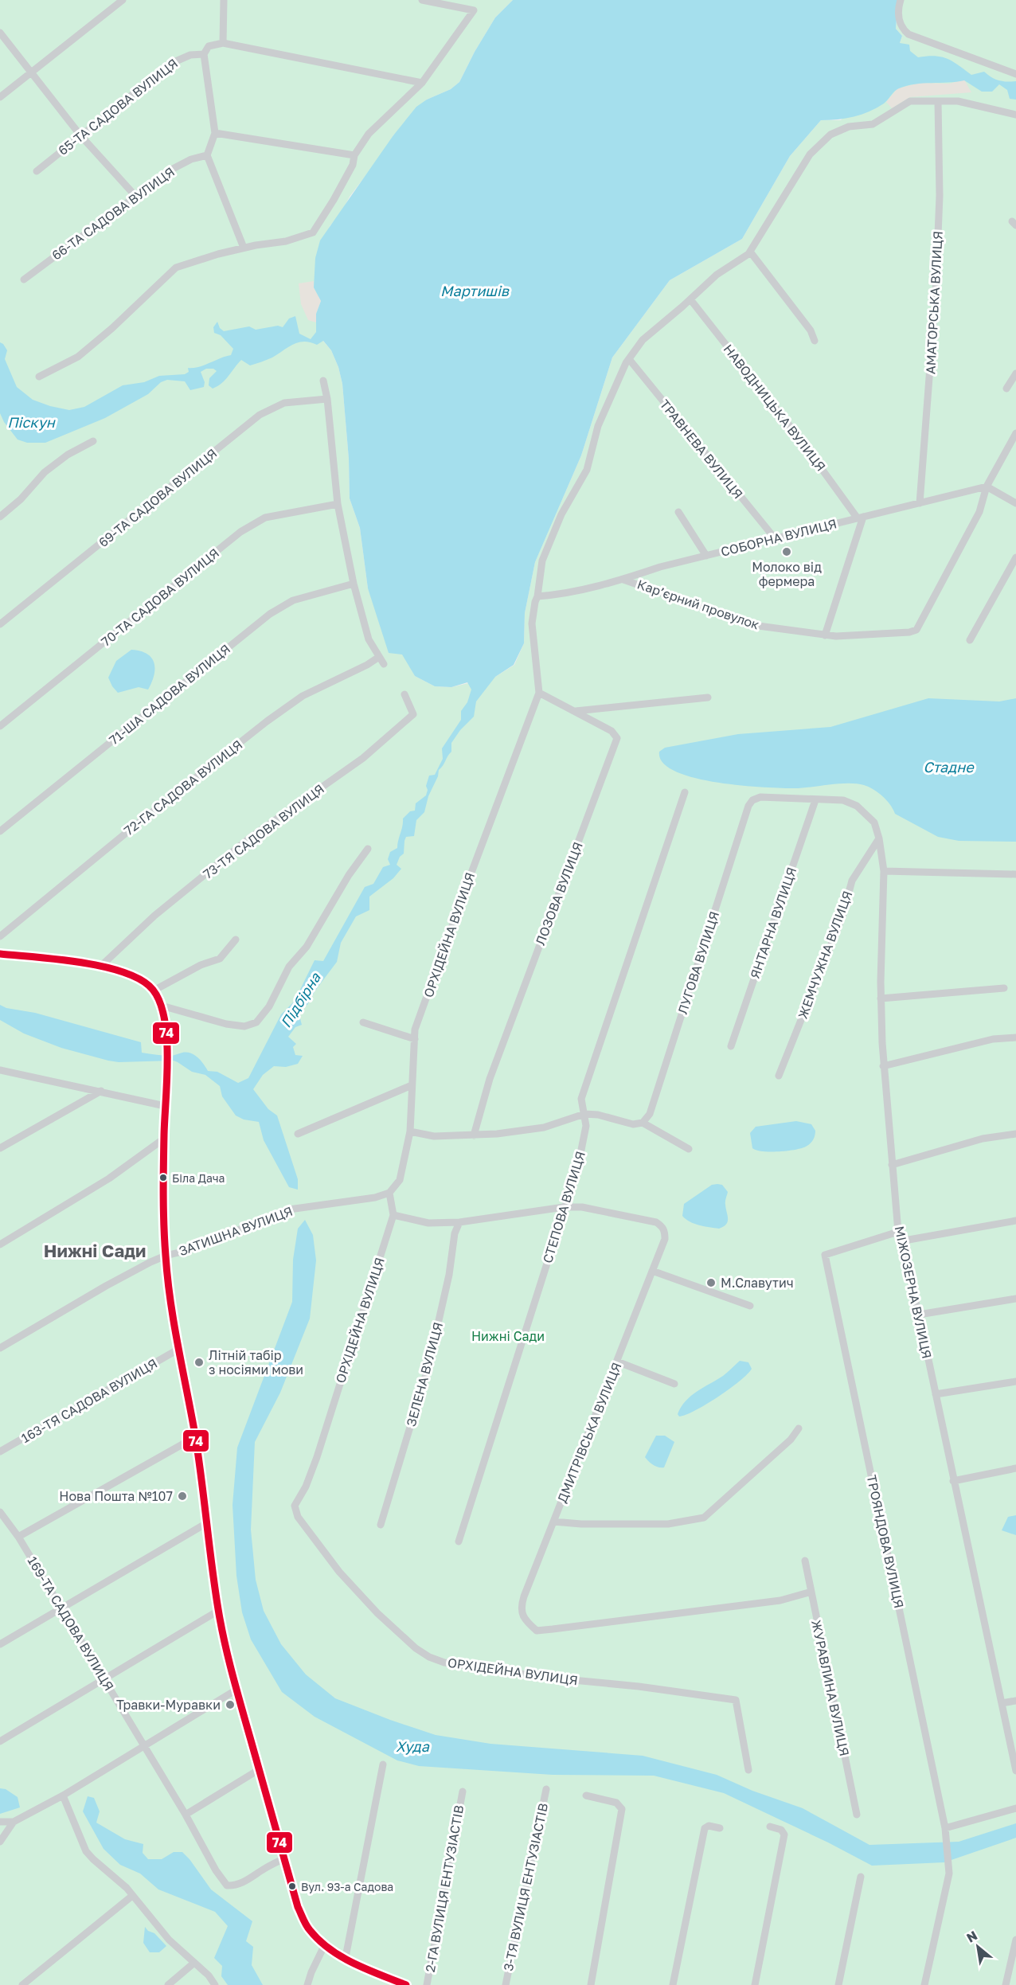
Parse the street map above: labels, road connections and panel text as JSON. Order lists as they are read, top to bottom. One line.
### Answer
{"streets":{"street":["65-ТА САДОВА ВУЛИЦЯ","66-ТА САДОВА ВУЛИЦЯ","АМАТОРСЬКА ВУЛИЦЯ","НАВОДНИЦЬКА ВУЛИЦЯ","ТРАВНЕВА ВУЛИЦЯ","69-ТА САДОВА ВУЛИЦЯ","СОБОРНА ВУЛИЦЯ","70-ТА САДОВА ВУЛИЦЯ","Карʼєрний провулок","71-ША САДОВА ВУЛИЦЯ","72-ГА САДОВА ВУЛИЦЯ","73-ТЯ САДОВА ВУЛИЦЯ","ЛОЗОВА ВУЛИЦЯ","ЯНТАРНА ВУЛИЦЯ","ОРХІДЕЙНА ВУЛИЦЯ","ЖЕМЧУЖНА ВУЛИЦЯ","ЛУГОВА ВУЛИЦЯ","СТЕПОВА ВУЛИЦЯ","ЗАТИШНА ВУЛИЦЯ","МІЖОЗЕРНА ВУЛИЦЯ","ЗЕЛЕНА ВУЛИЦЯ","163-ТЯ САДОВА ВУЛИЦЯ","ДМИТРІВСЬКА ВУЛИЦЯ","ТРОЯНДОВА ВУЛИЦЯ","169-ТА САДОВА ВУЛИЦЯ","ЖУРАВЛИНА ВУЛИЦЯ","3-ТЯ ВУЛИЦЯ ЕНТУЗІАСТІВ","2-ГА ВУЛИЦЯ ЕНТУЗІАСТІВ"]},"crossings":[["АМАТОРСЬКА ВУЛИЦЯ","СОБОРНА ВУЛИЦЯ"],["АМАТОРСЬКА ВУЛИЦЯ","ОРХІДЕЙНА ВУЛИЦЯ"],["НАВОДНИЦЬКА ВУЛИЦЯ","СОБОРНА ВУЛИЦЯ"],["НАВОДНИЦЬКА ВУЛИЦЯ","ОРХІДЕЙНА ВУЛИЦЯ"],["ТРАВНЕВА ВУЛИЦЯ","СОБОРНА ВУЛИЦЯ"],["ТРАВНЕВА ВУЛИЦЯ","ОРХІДЕЙНА ВУЛИЦЯ"],["СОБОРНА ВУЛИЦЯ","Карʼєрний провулок"],["СОБОРНА ВУЛИЦЯ","ОРХІДЕЙНА ВУЛИЦЯ"],["ЛОЗОВА ВУЛИЦЯ","ОРХІДЕЙНА ВУЛИЦЯ"],["ЯНТАРНА ВУЛИЦЯ","ЛУГОВА ВУЛИЦЯ"],["ЯНТАРНА ВУЛИЦЯ","МІЖОЗЕРНА ВУЛИЦЯ"],["ОРХІДЕЙНА ВУЛИЦЯ","ЗАТИШНА ВУЛИЦЯ"],["ОРХІДЕЙНА ВУЛИЦЯ","ДМИТРІВСЬКА ВУЛИЦЯ"],["ЖЕМЧУЖНА ВУЛИЦЯ","МІЖОЗЕРНА ВУЛИЦЯ"],["ЛУГОВА ВУЛИЦЯ","МІЖОЗЕРНА ВУЛИЦЯ"],["СТЕПОВА ВУЛИЦЯ","ДМИТРІВСЬКА ВУЛИЦЯ"],["МІЖОЗЕРНА ВУЛИЦЯ","ТРОЯНДОВА ВУЛИЦЯ"],["ЗЕЛЕНА ВУЛИЦЯ","ДМИТРІВСЬКА ВУЛИЦЯ"],["ДМИТРІВСЬКА ВУЛИЦЯ","ЖУРАВЛИНА ВУЛИЦЯ"]],"districts":["Нижні Сади"],"water":["Мартишів","Піскун","Стадне","Підбірна","Худа"],"parks":["Нижні Сади"],"places":["Молоко від фермера","Біла Дача","М.Славутич","Літній табір з носіями мови","Нова Пошта №107","Травки-Муравки","Вул. 93-а Садова"],"lines":["transit line 74"],"north":"top left"}
